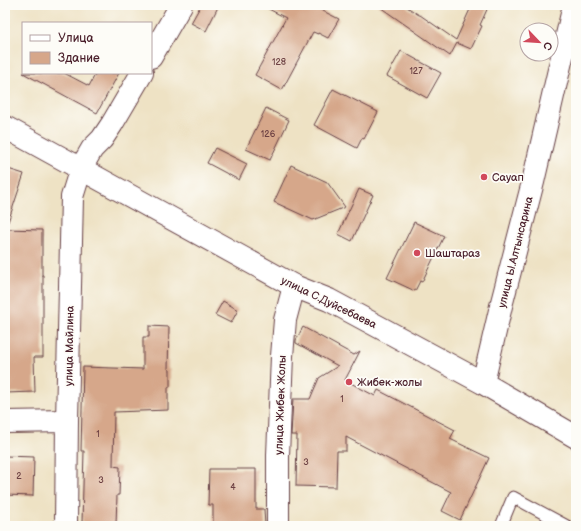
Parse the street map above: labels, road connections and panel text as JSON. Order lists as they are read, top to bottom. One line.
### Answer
{"streets":{"street":["улица Ы.Алтынсарина","улица С.Дуйсебаева","улица Майлина","улица Жибек Жолы"]},"crossings":[["улица Ы.Алтынсарина","улица С.Дуйсебаева"],["улица С.Дуйсебаева","улица Майлина"],["улица С.Дуйсебаева","улица Жибек Жолы"]],"places":["Сауап","Шаштараз","Жибек-жолы"],"house_numbers":["128","127","126","1","1","3","2","3","4"],"legend":["Улица","Здание"],"north":"bottom right"}
